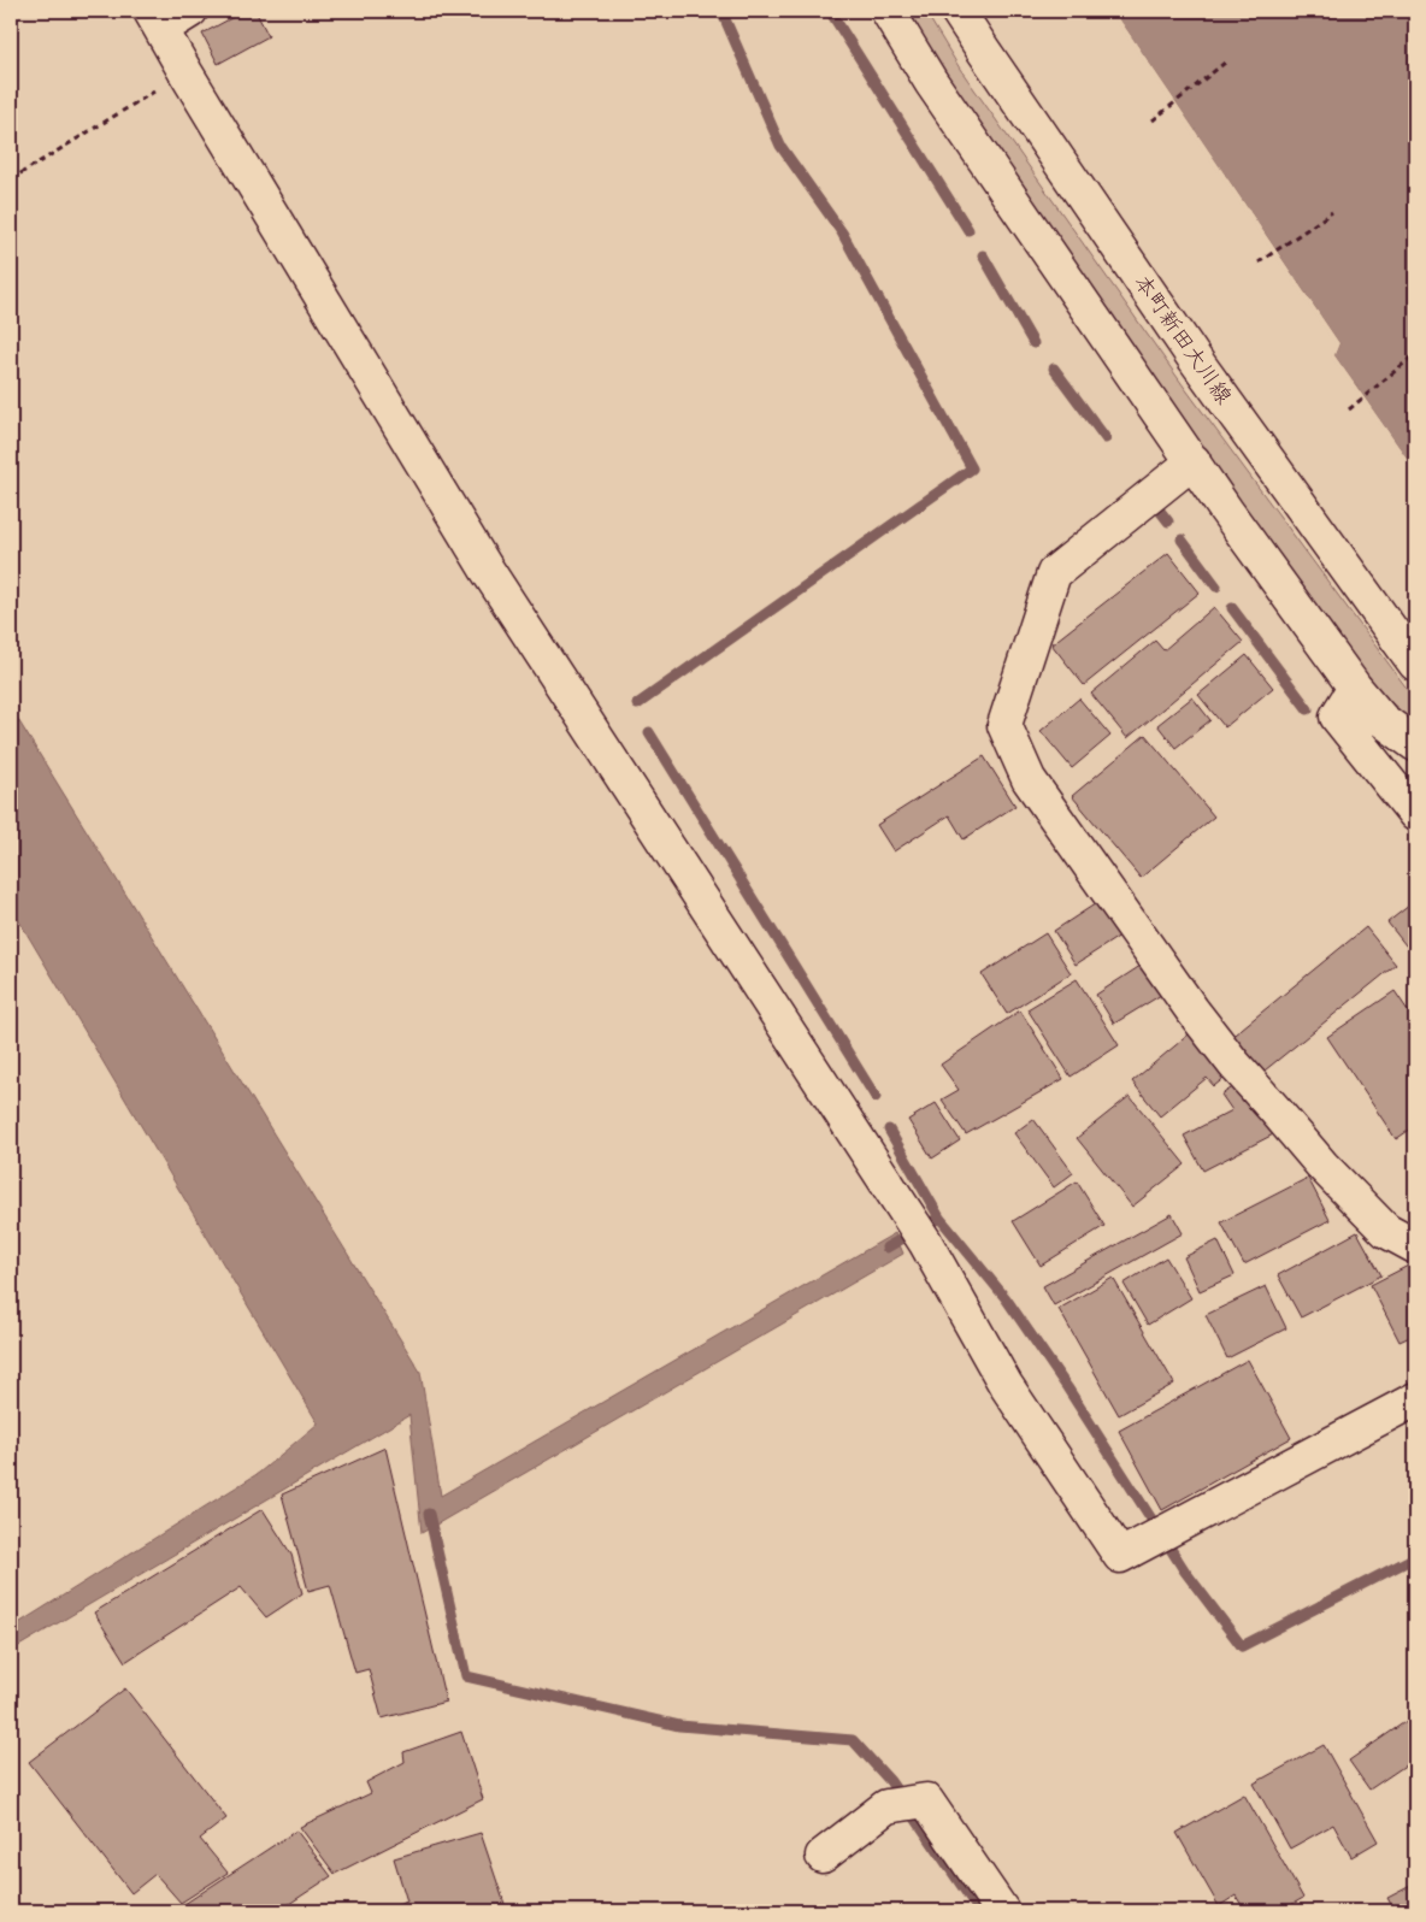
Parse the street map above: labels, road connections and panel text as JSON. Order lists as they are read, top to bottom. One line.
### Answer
{"streets":{"street":["本町新田大川線"]}}
